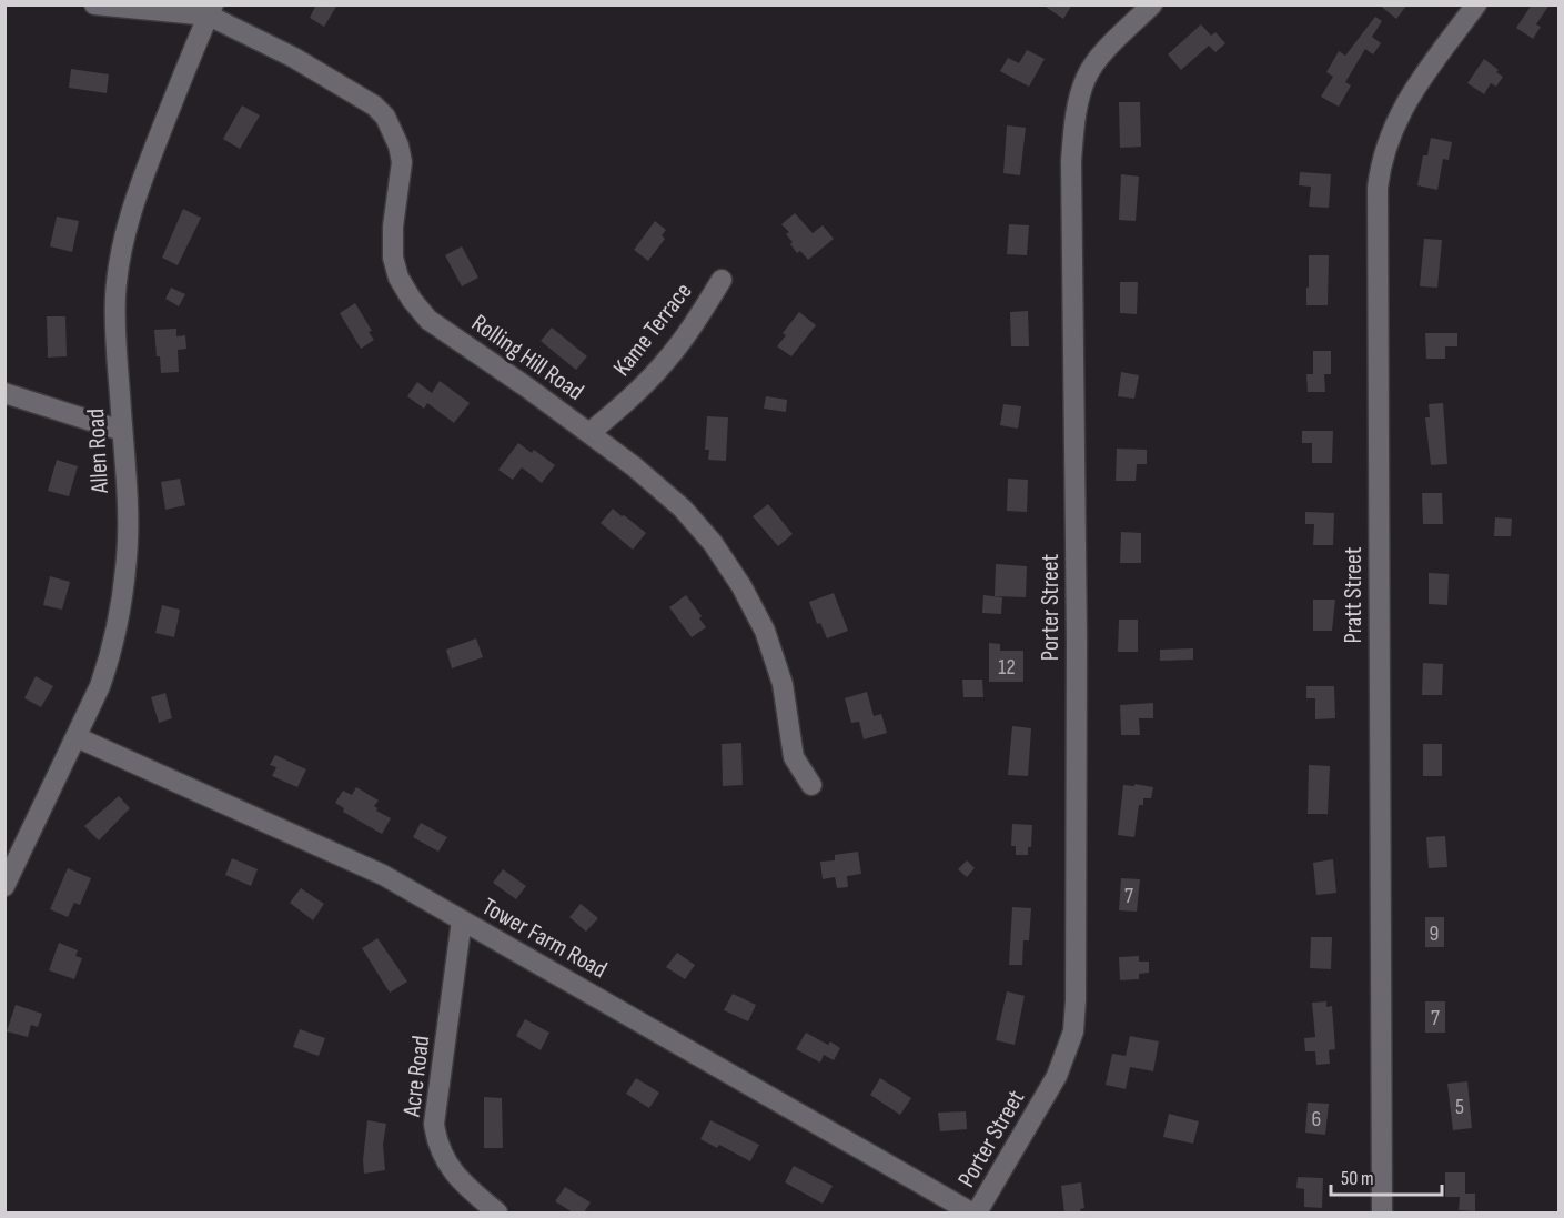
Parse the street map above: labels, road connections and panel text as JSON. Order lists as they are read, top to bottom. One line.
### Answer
{"streets":{"street":["Kame Terrace","Rolling Hill Road","Allen Road","Pratt Street","Porter Street","Tower Farm Road","Acre Road"]},"crossings":[["Kame Terrace","Rolling Hill Road"],["Rolling Hill Road","Allen Road"],["Allen Road","Tower Farm Road"],["Tower Farm Road","Acre Road"]],"house_numbers":["12","7","9","7","5","6"],"scale_bar":"50 m"}
